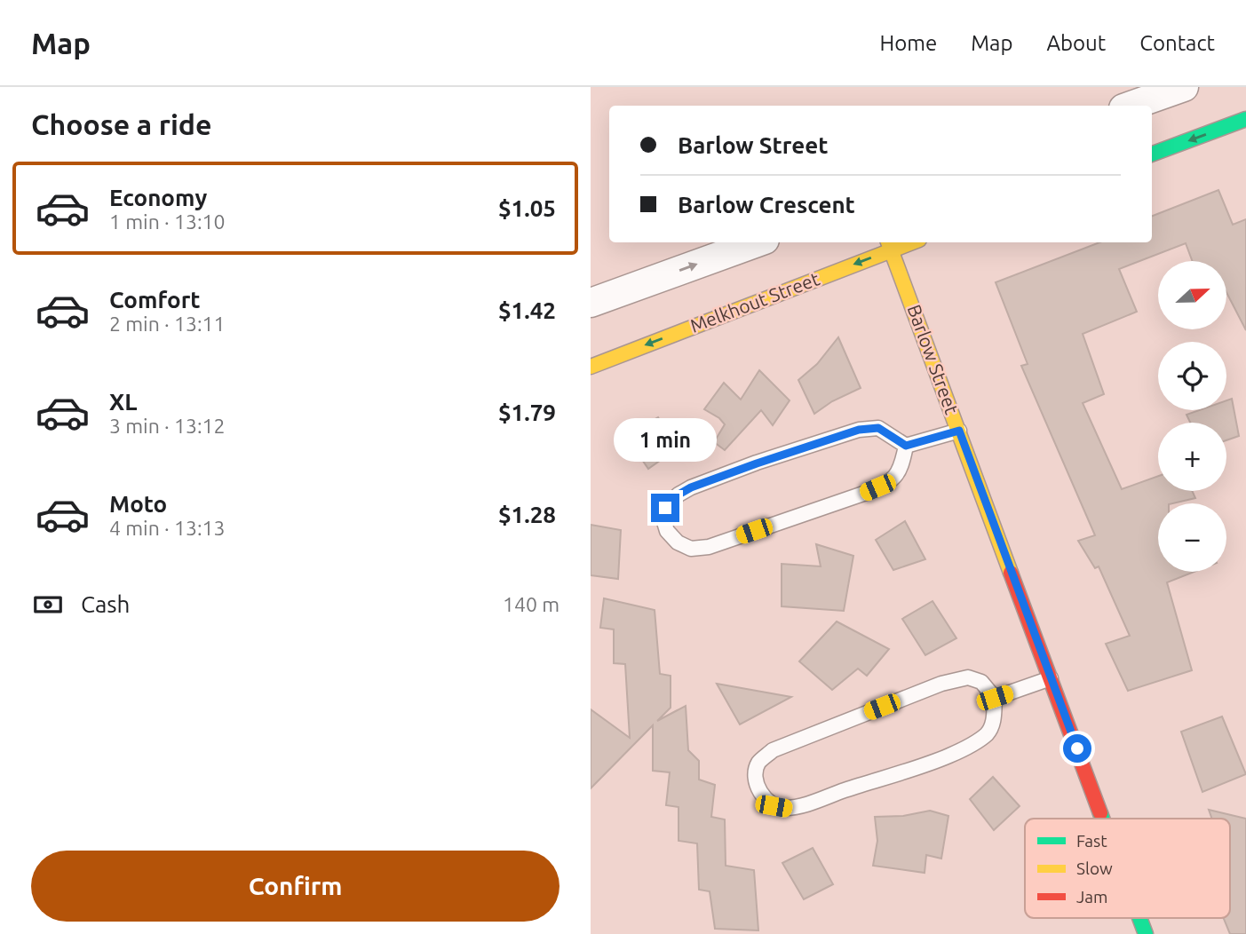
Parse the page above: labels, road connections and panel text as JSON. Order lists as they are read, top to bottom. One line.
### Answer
{"streets":{"street":["Melkhout Street","Barlow Street"]},"crossings":[["Melkhout Street","Barlow Street"]],"legend":["Fast","Slow","Jam"],"north":"right","page":{"header":"Map","nav":["Home","Map","About","Contact"],"heading":"Choose a ride","banner":["Barlow Street","Barlow Crescent"],"list":[{"name":"Economy","note":"1 min · 13:10","value":"$1.05"},{"name":"Comfort","note":"2 min · 13:11","value":"$1.42"},{"name":"XL","note":"3 min · 13:12","value":"$1.79"},{"name":"Moto","note":"4 min · 13:13","value":"$1.28"}],"map_buttons":["+","−"],"bubble":"1 min","pay":["Cash","140 m"],"buttons":"Confirm"}}
